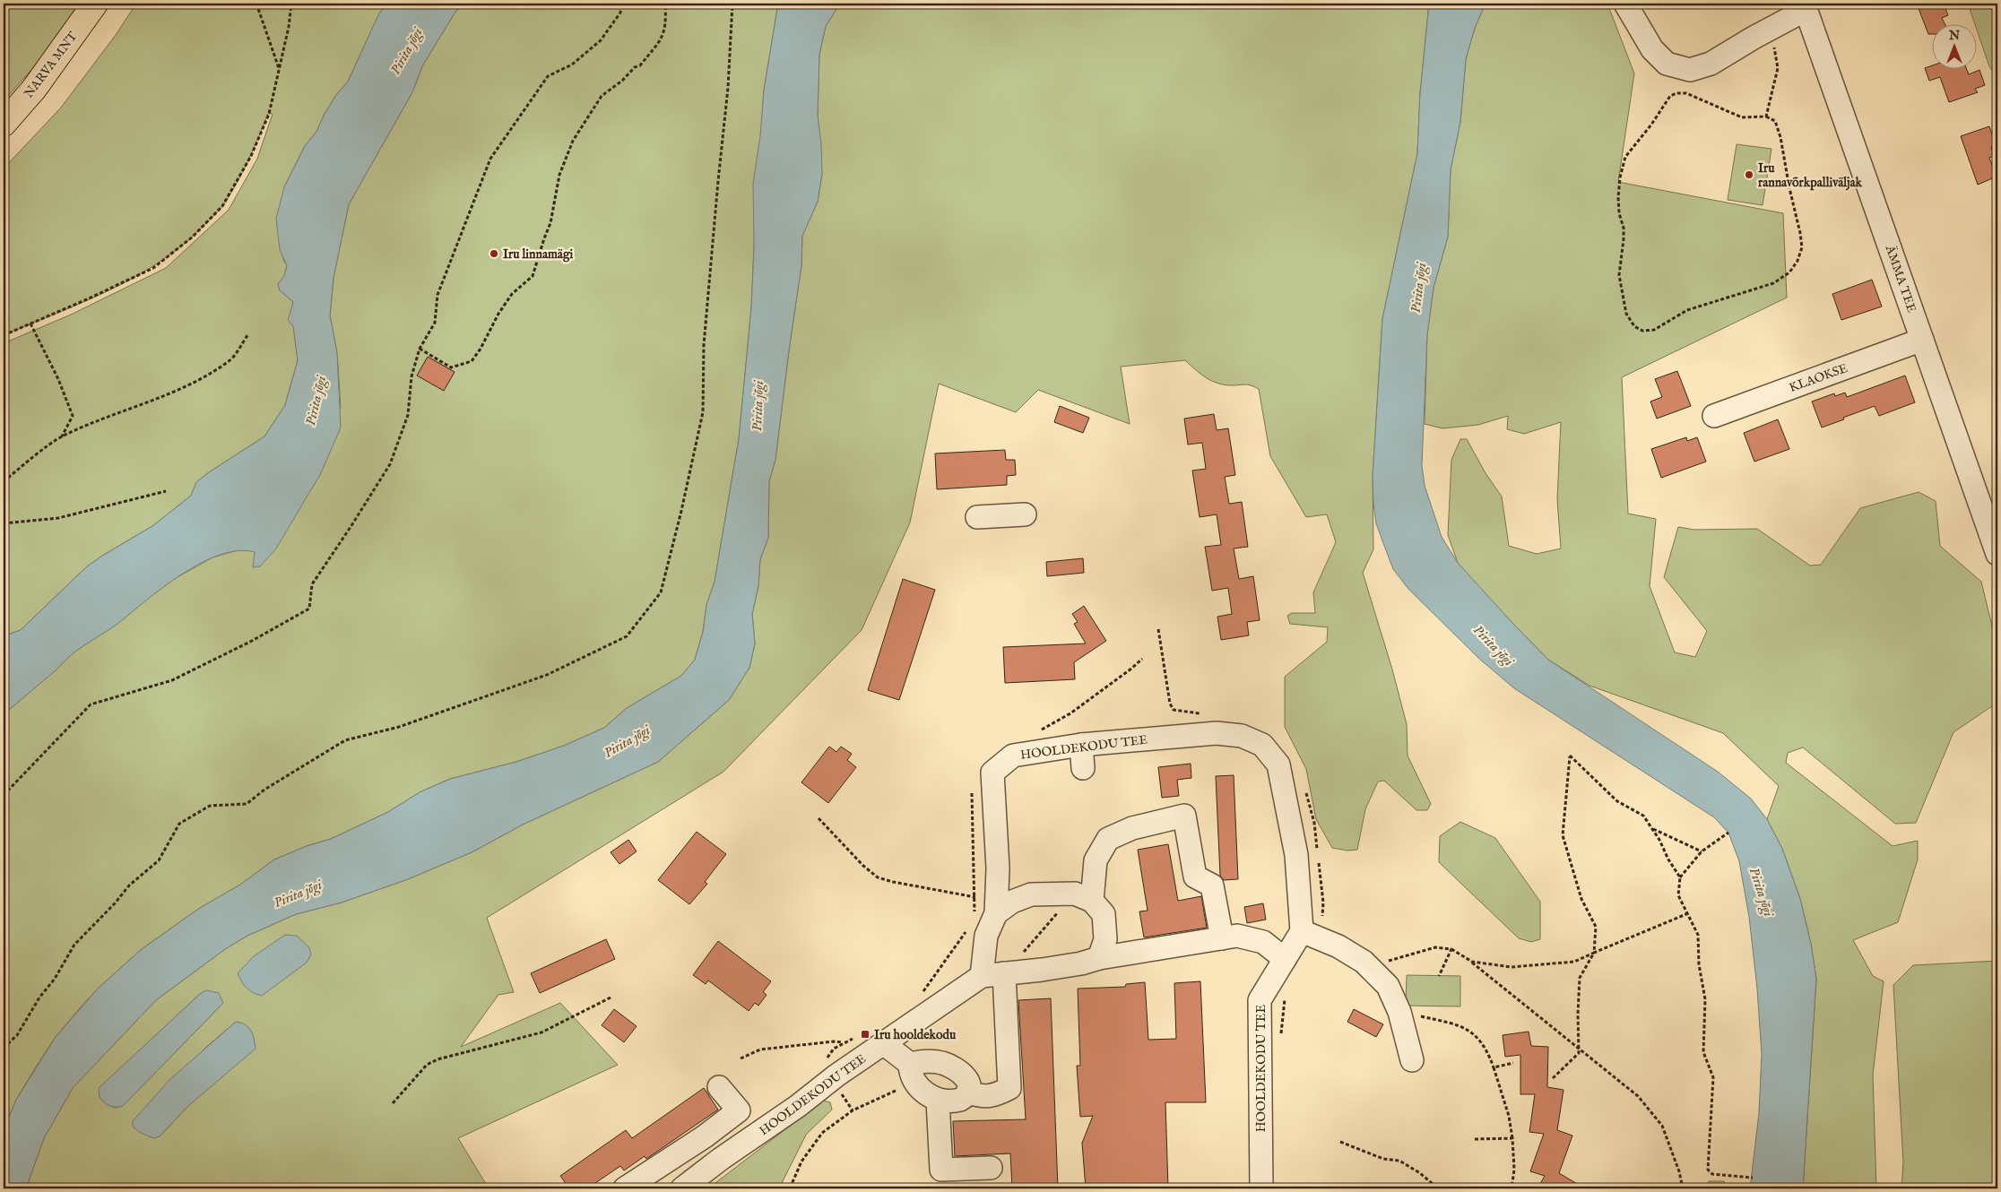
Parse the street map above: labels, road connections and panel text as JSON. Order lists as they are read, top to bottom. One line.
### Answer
{"streets":{"main road":["NARVA MNT"],"street":["ÄMMA TEE","KLAOKSE","HOOLDEKODU TEE"]},"crossings":[["ÄMMA TEE","KLAOKSE"]],"water":["Pirita jõgi"],"places":{"other":["Iru rannavõrkpalliväljak","Iru linnamägi"],"transit":["Iru hooldekodu"]},"north":"top"}
